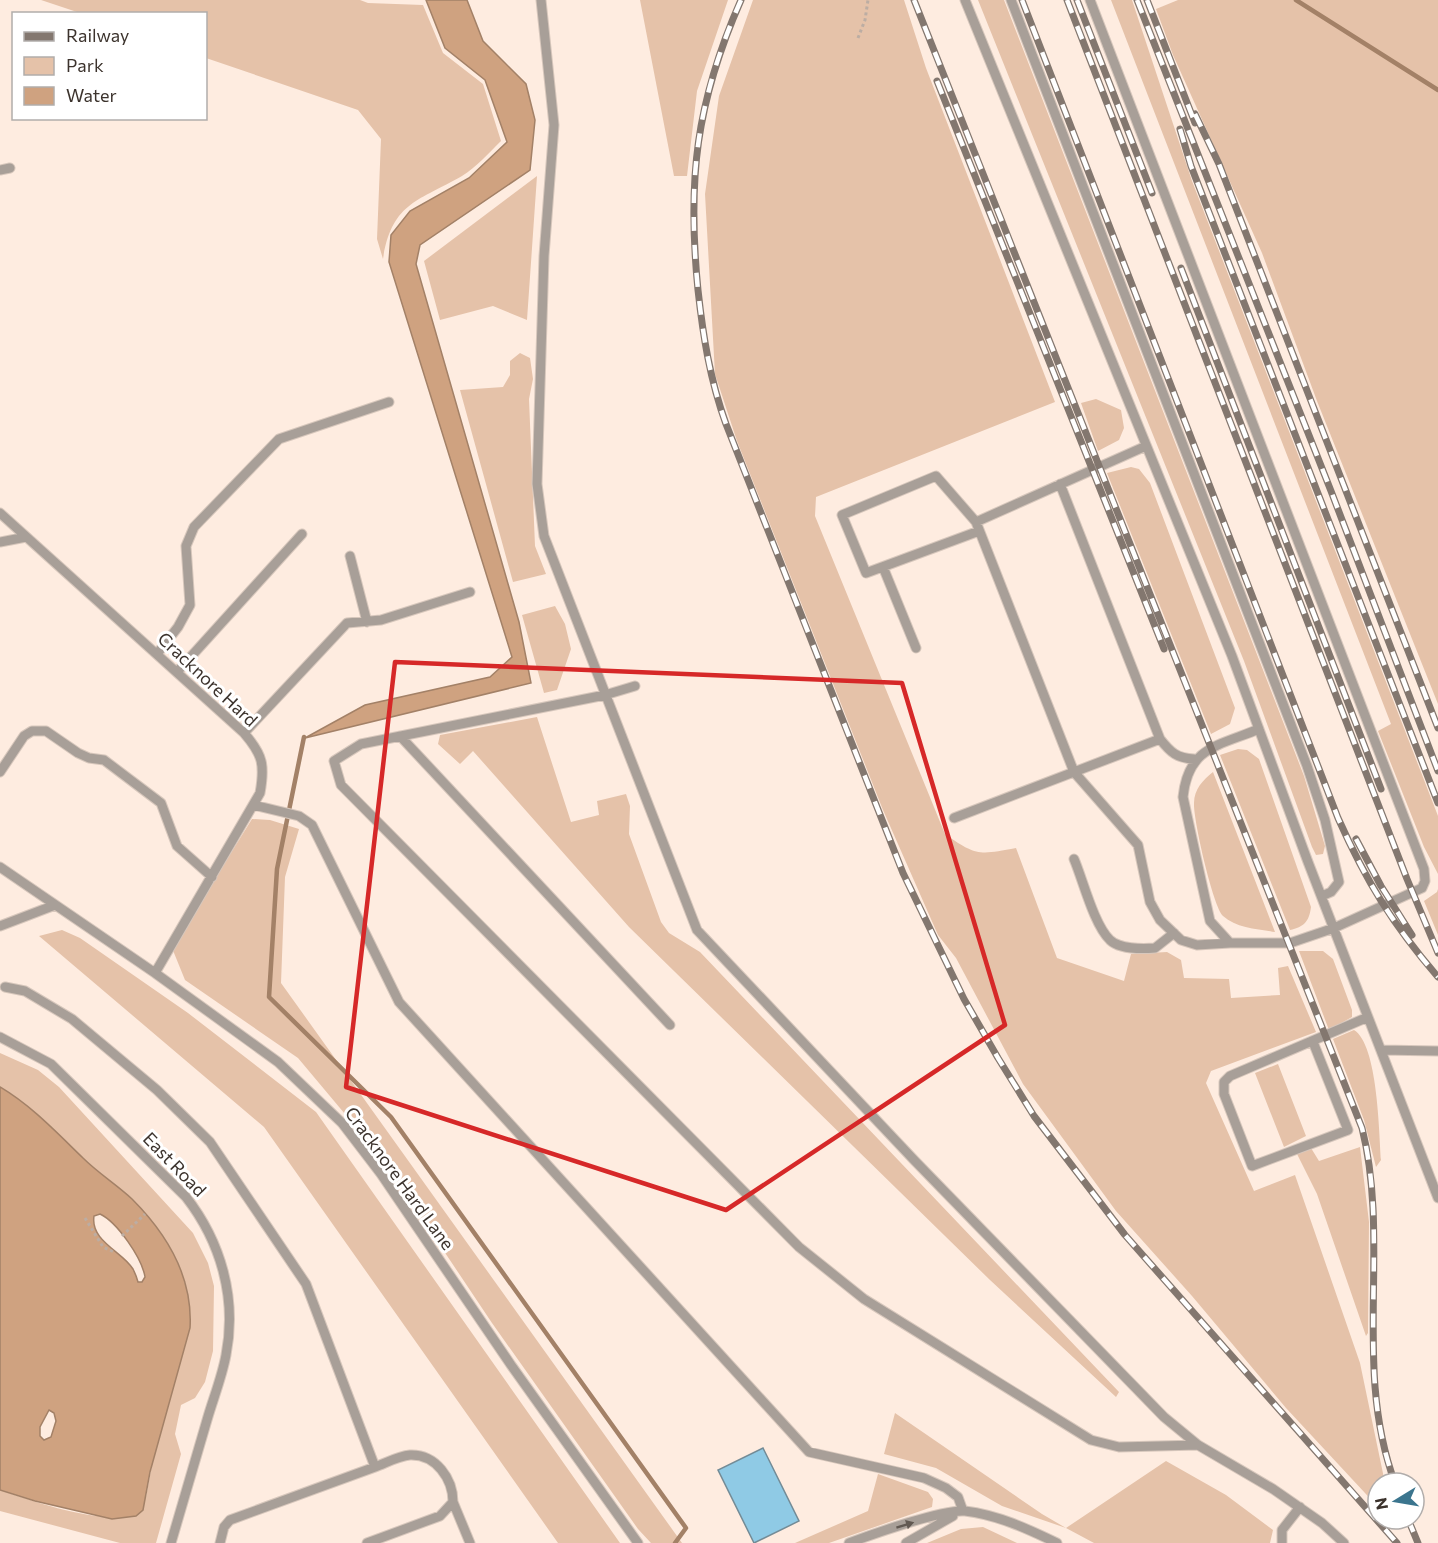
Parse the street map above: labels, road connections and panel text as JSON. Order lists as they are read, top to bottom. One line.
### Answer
{"streets":{"lane":["Cracknore Hard","East Road","Cracknore Hard Lane"]},"crossings":[["Cracknore Hard","Cracknore Hard Lane"]],"legend":["Railway","Park","Water"],"north":"left"}
